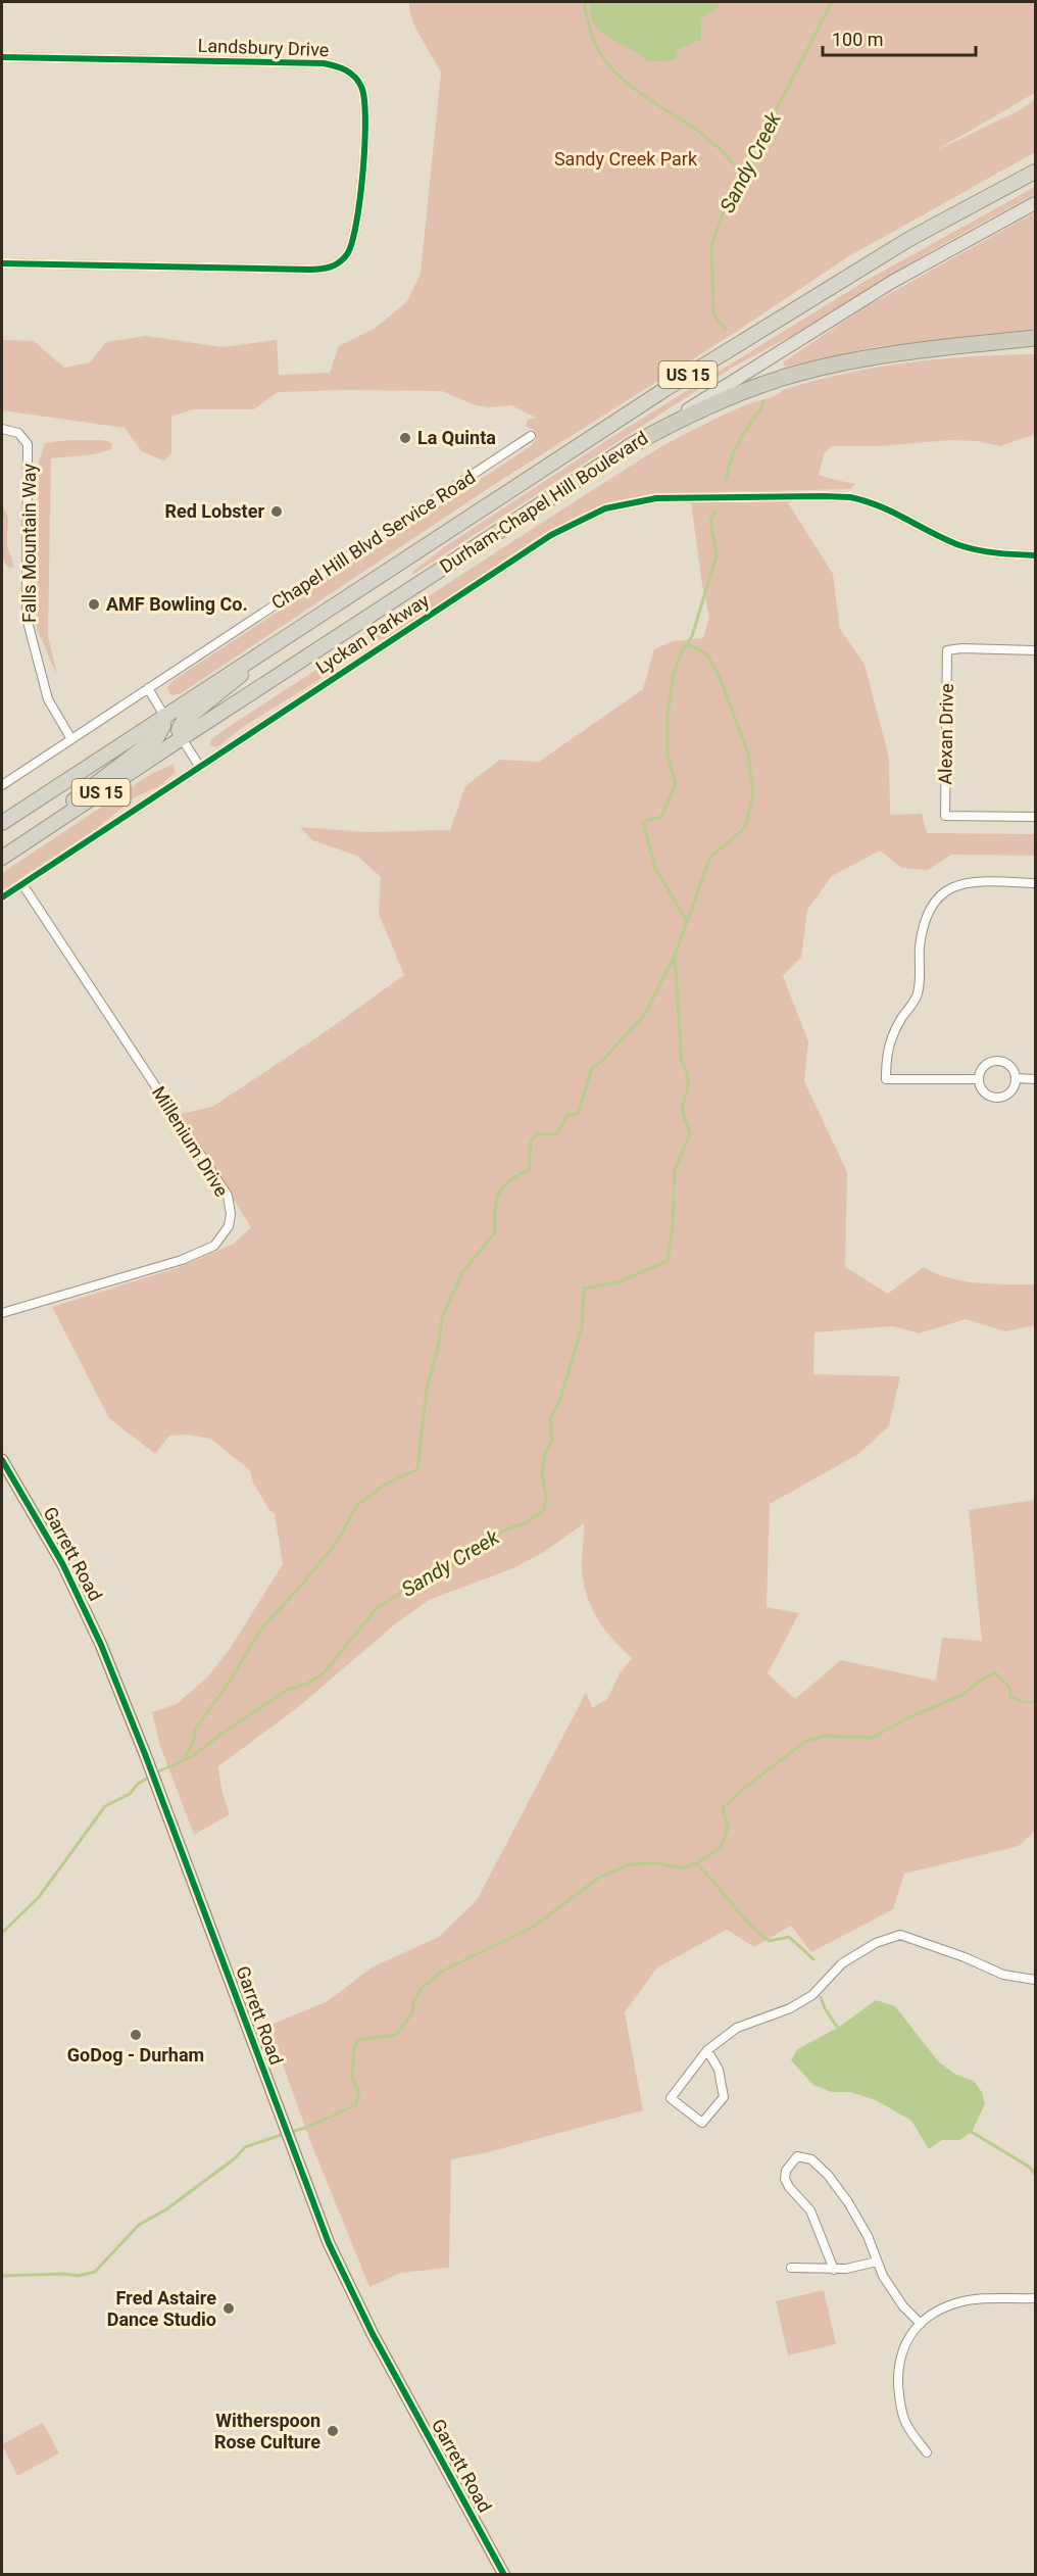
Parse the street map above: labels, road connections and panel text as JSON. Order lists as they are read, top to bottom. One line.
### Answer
{"streets":{"highway":["US 15","Durham-Chapel Hill Boulevard"],"street":["Landsbury Drive","Chapel Hill Blvd Service Road","Falls Mountain Way","Lyckan Parkway","Alexan Drive","Millenium Drive","Garrett Road"]},"crossings":[["US 15","Durham-Chapel Hill Boulevard"],["Chapel Hill Blvd Service Road","Falls Mountain Way"],["Lyckan Parkway","Millenium Drive"]],"water":["Sandy Creek"],"parks":["Sandy Creek Park"],"places":["La Quinta","Red Lobster","AMF Bowling Co.","GoDog - Durham","Fred Astaire Dance Studio","Witherspoon Rose Culture"],"scale_bar":"100 m"}
